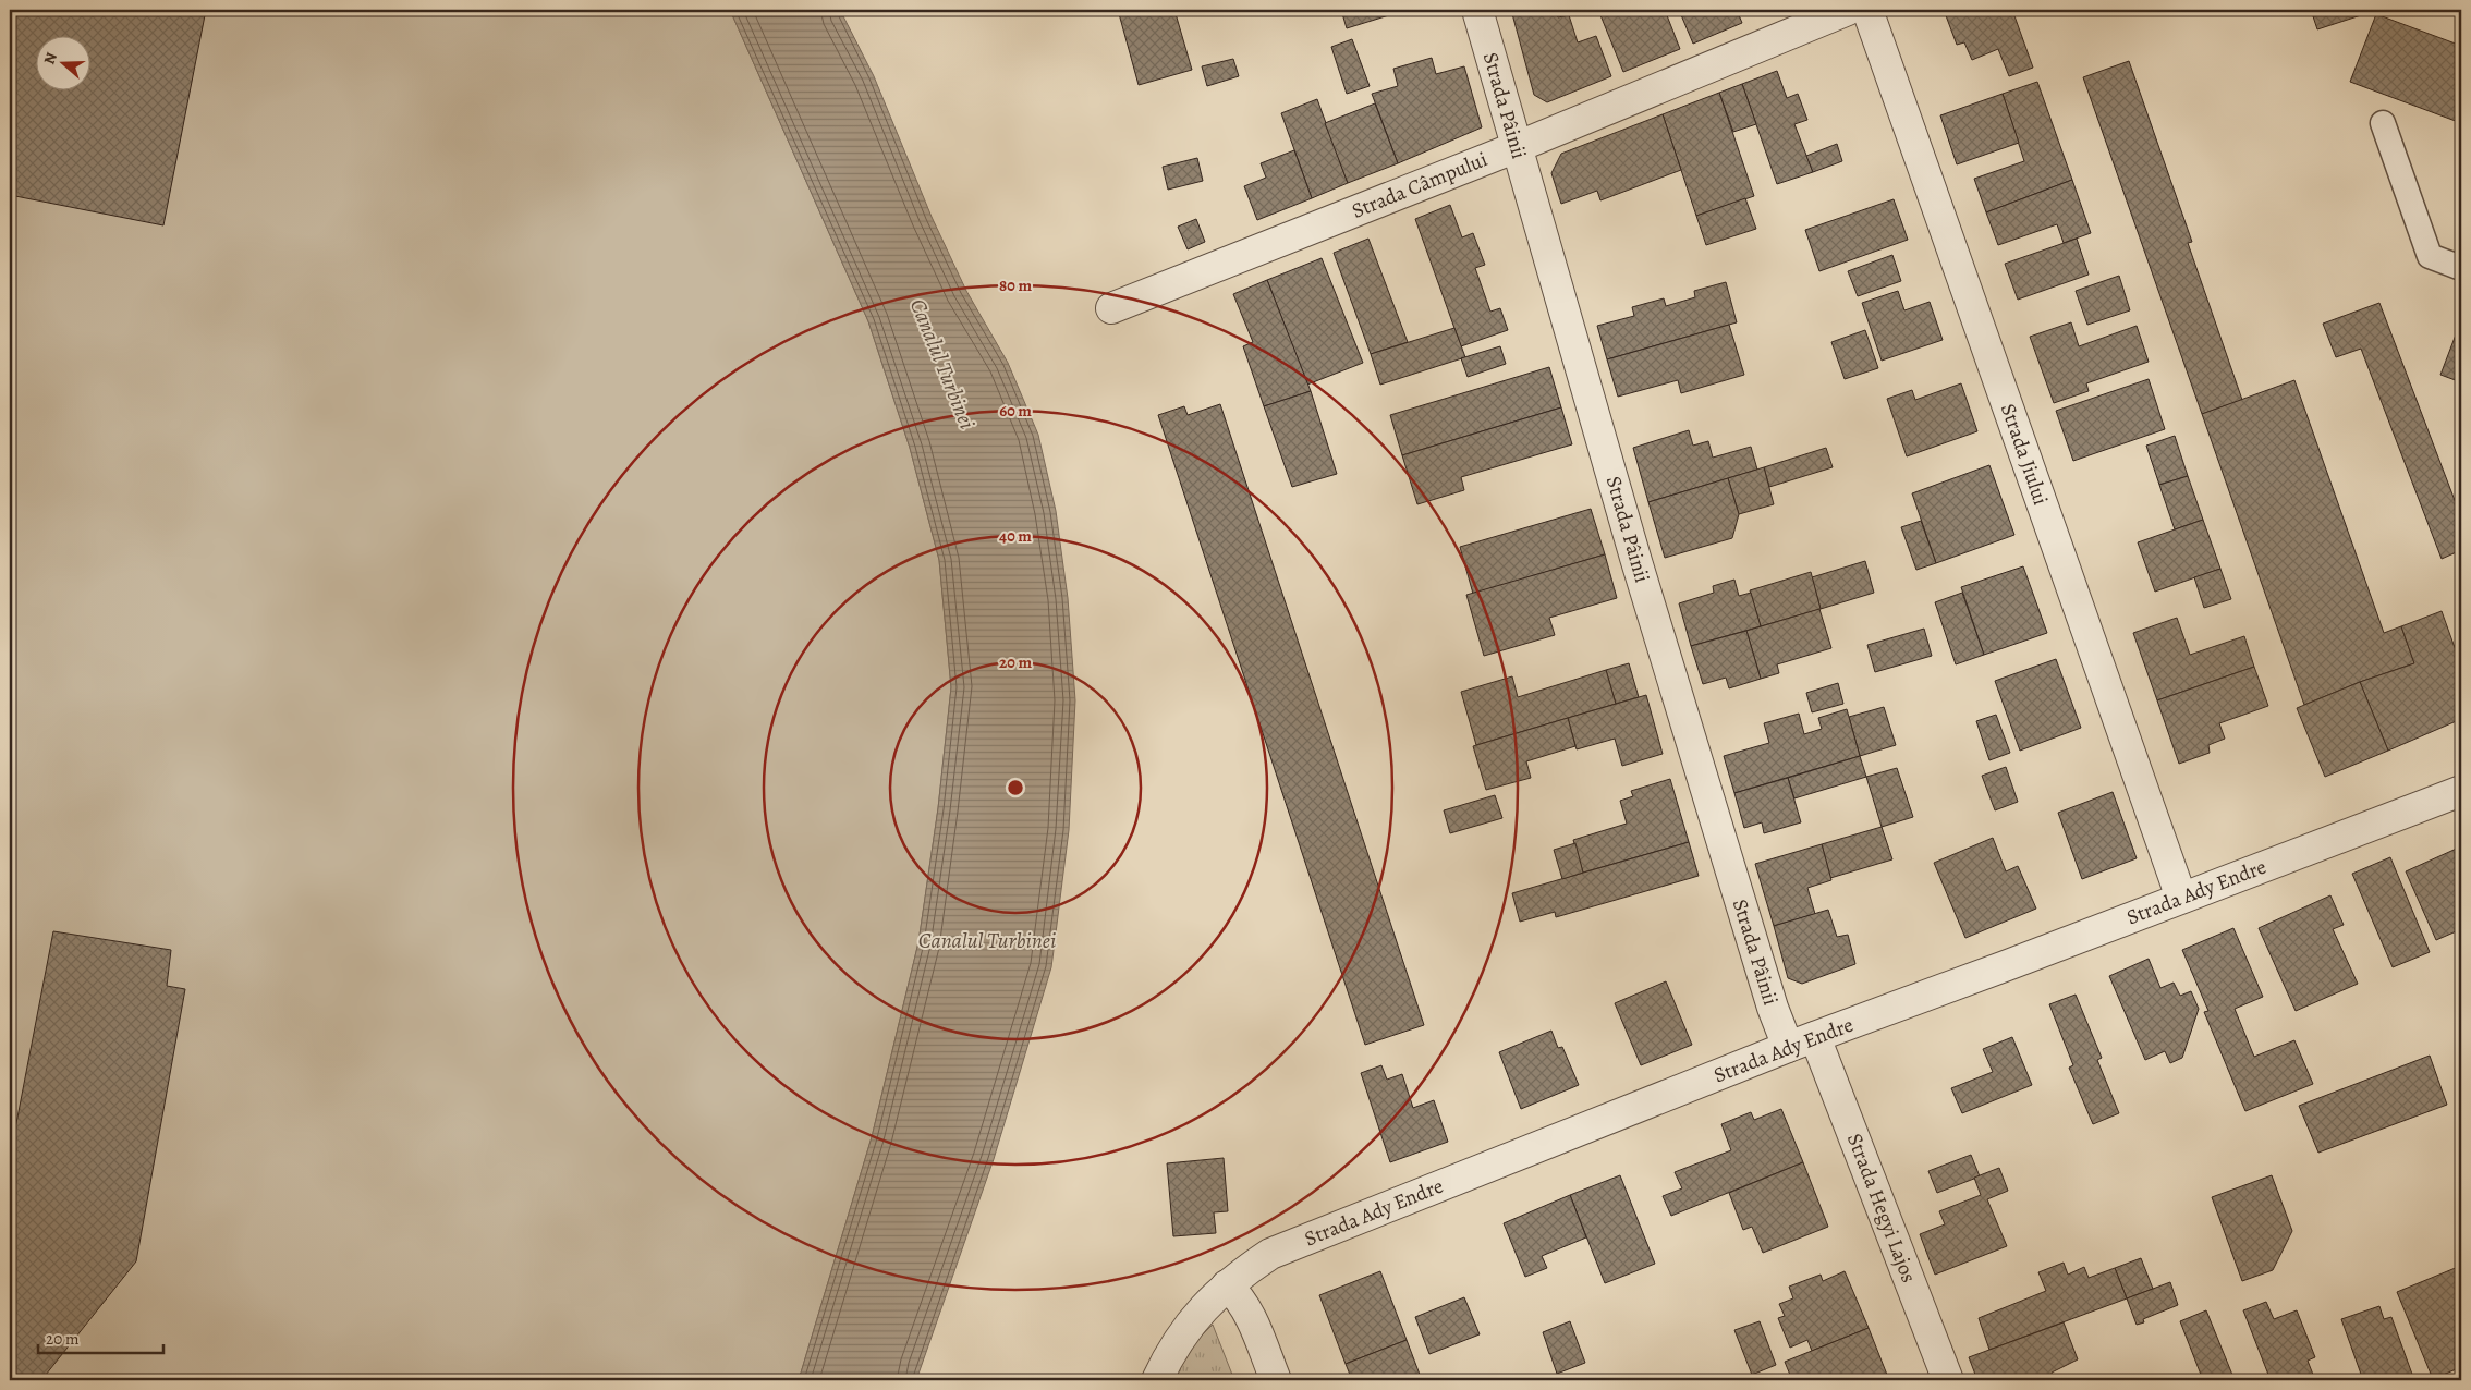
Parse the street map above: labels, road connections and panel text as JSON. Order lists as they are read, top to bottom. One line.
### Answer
{"streets":{"street":["Strada Pâinii","Strada Câmpului","Strada Jiului","Strada Ady Endre","Strada Hegyi Lajos"]},"crossings":[["Strada Pâinii","Strada Câmpului"],["Strada Pâinii","Strada Ady Endre"],["Strada Jiului","Strada Ady Endre"],["Strada Ady Endre","Strada Hegyi Lajos"]],"water":["Canalul Turbinei"],"scale_bar":"20 m","north":"left","rings":["80 m","60 m","40 m","20 m"]}
